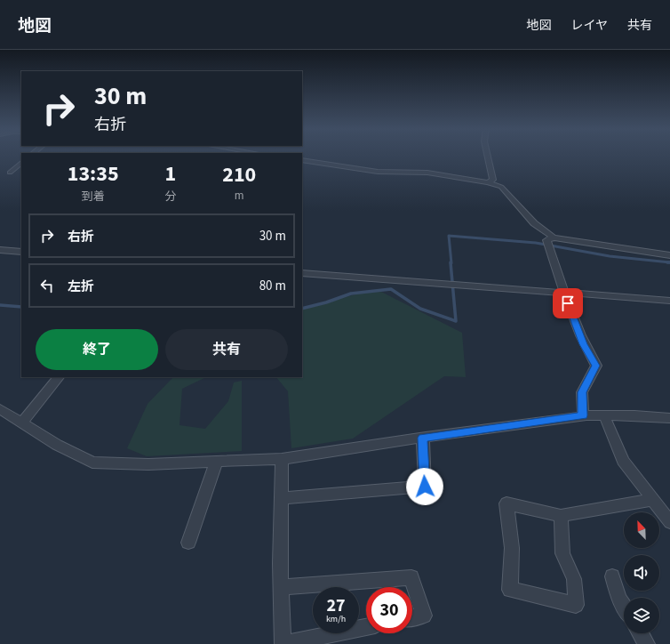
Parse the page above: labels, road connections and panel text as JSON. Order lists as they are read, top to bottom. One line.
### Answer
{"north":"top left","page":{"header":"地図","nav":["地図","レイヤ","共有"],"turn":["30 m","右折"],"eta":["13:35","到着","1","分","210","m"],"list":[{"name":"右折","value":"30 m"},{"name":"左折","value":"80 m"}],"buttons":["終了","共有"],"speed":"27 km/h","limit":"30"}}
